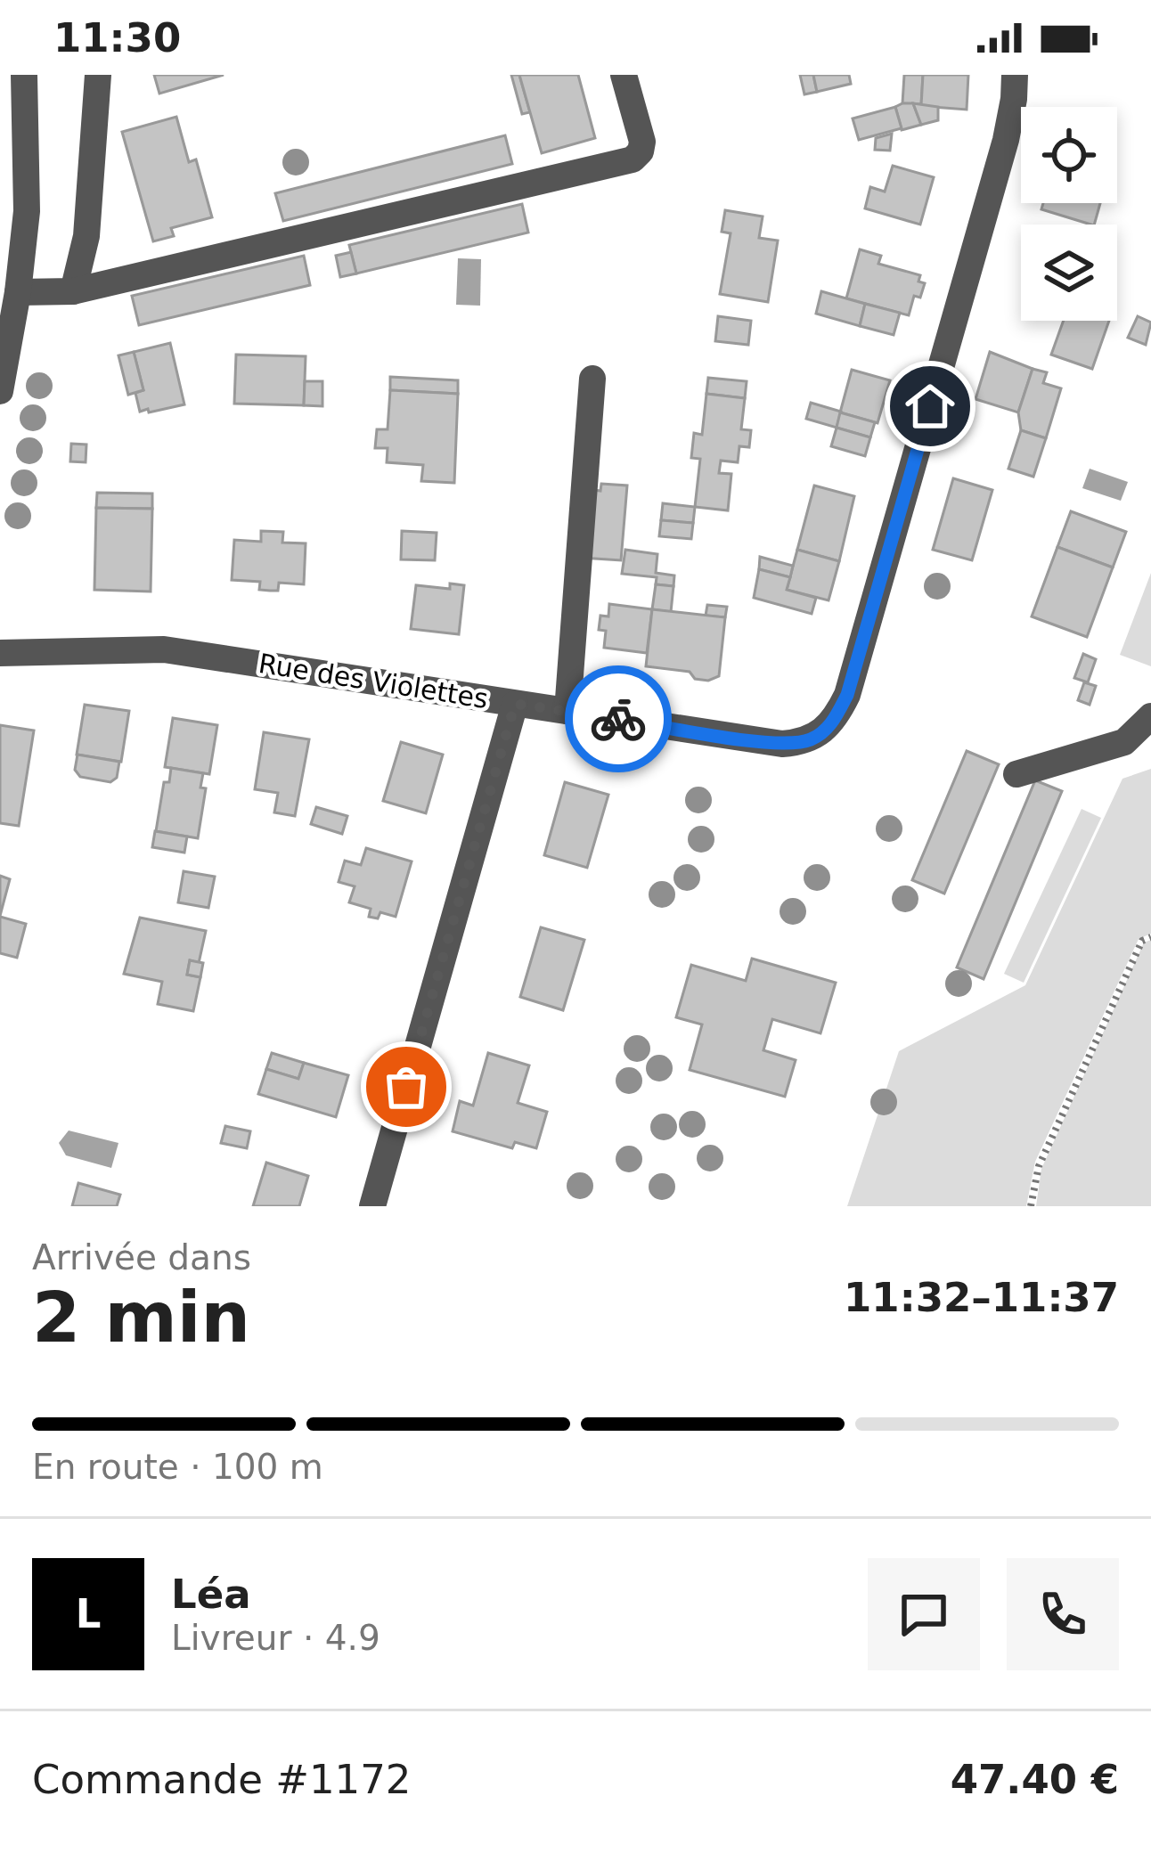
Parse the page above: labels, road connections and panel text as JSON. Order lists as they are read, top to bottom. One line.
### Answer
{"streets":{"street":["Rue des Violettes"]},"page":{"status":"11:30","heading":["2 min","Arrivée dans","11:32–11:37"],"panel":["Léa","Livreur · 4.9","Commande #1172","47.40 €"],"bar":"En route · 100 m","round":"L"}}
